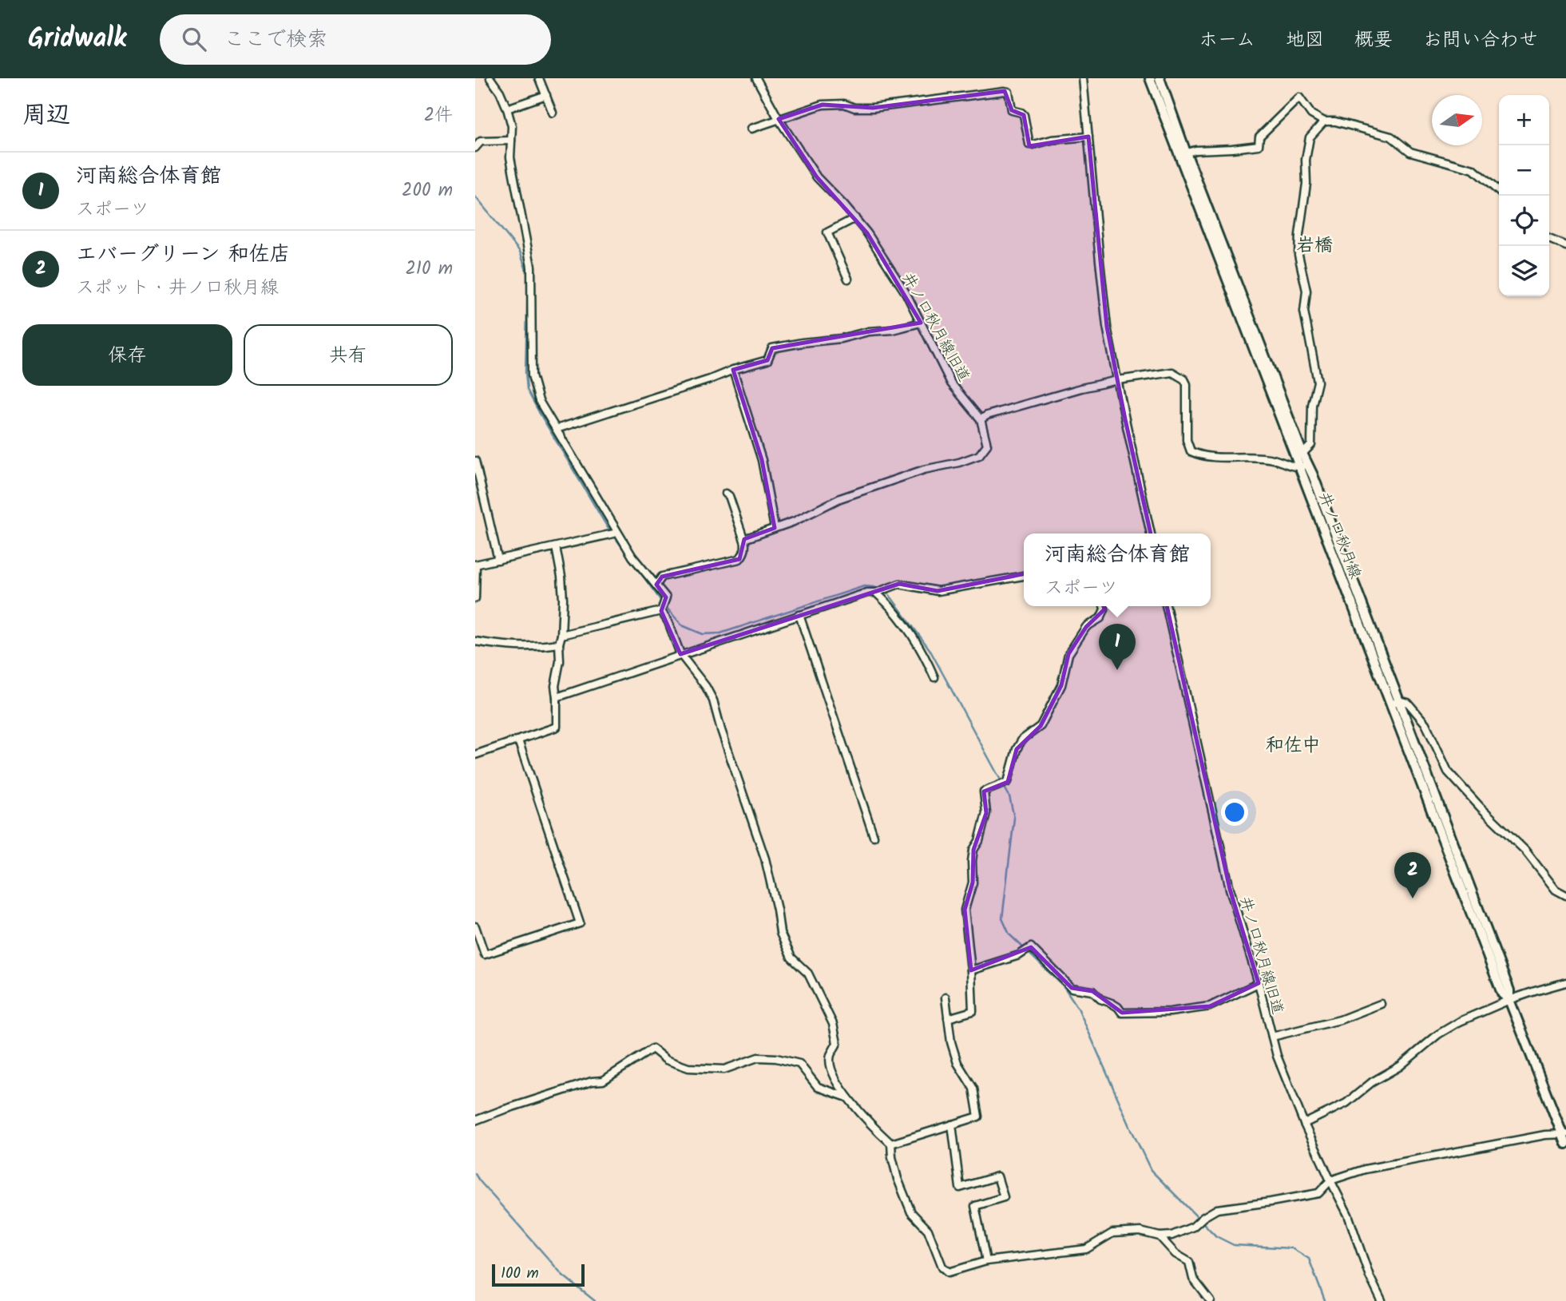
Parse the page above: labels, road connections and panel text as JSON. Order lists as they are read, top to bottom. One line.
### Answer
{"streets":{"main road":["井ノ口秋月線"],"street":["井ノ口秋月線旧道"]},"districts":["岩橋","和佐中"],"scale_bar":"100 m","north":"right","page":{"header":"Gridwalk","search":"ここで検索","nav":["ホーム","地図","概要","お問い合わせ"],"heading":["周辺","2件"],"map_buttons":["+","−"],"list":[{"mark":"1","name":"河南総合体育館","note":"スポーツ","value":"200 m"},{"mark":"2","name":"エバーグリーン 和佐店","note":"スポット · 井ノ口秋月線","value":"210 m"}],"buttons":["保存","共有"],"popup":["河南総合体育館","スポーツ"],"pins":["1","2"],"scale":"100 m"}}
